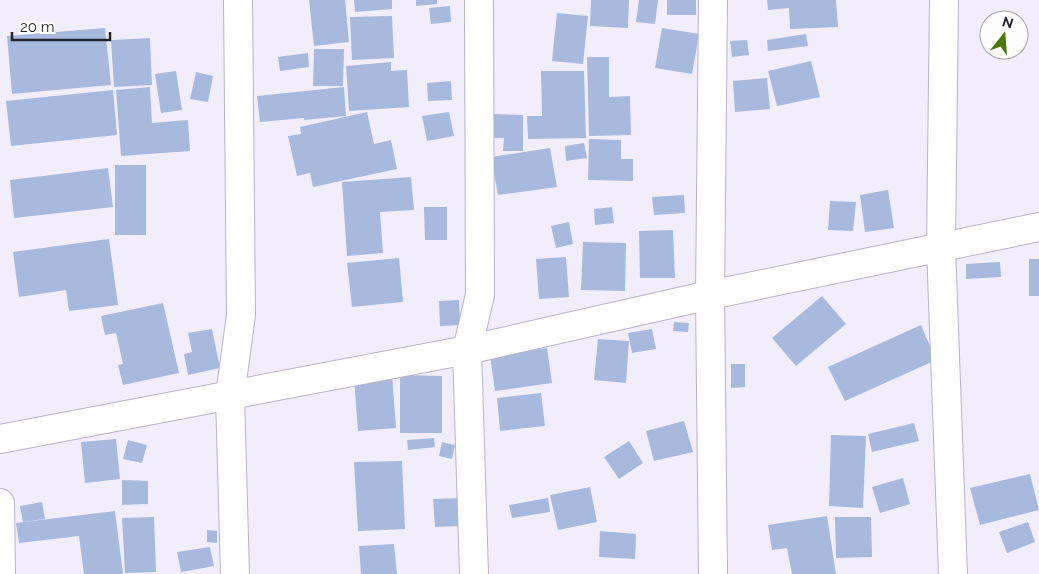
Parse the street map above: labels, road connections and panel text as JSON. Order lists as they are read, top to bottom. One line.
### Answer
{"scale_bar":"20 m","north":"top"}
